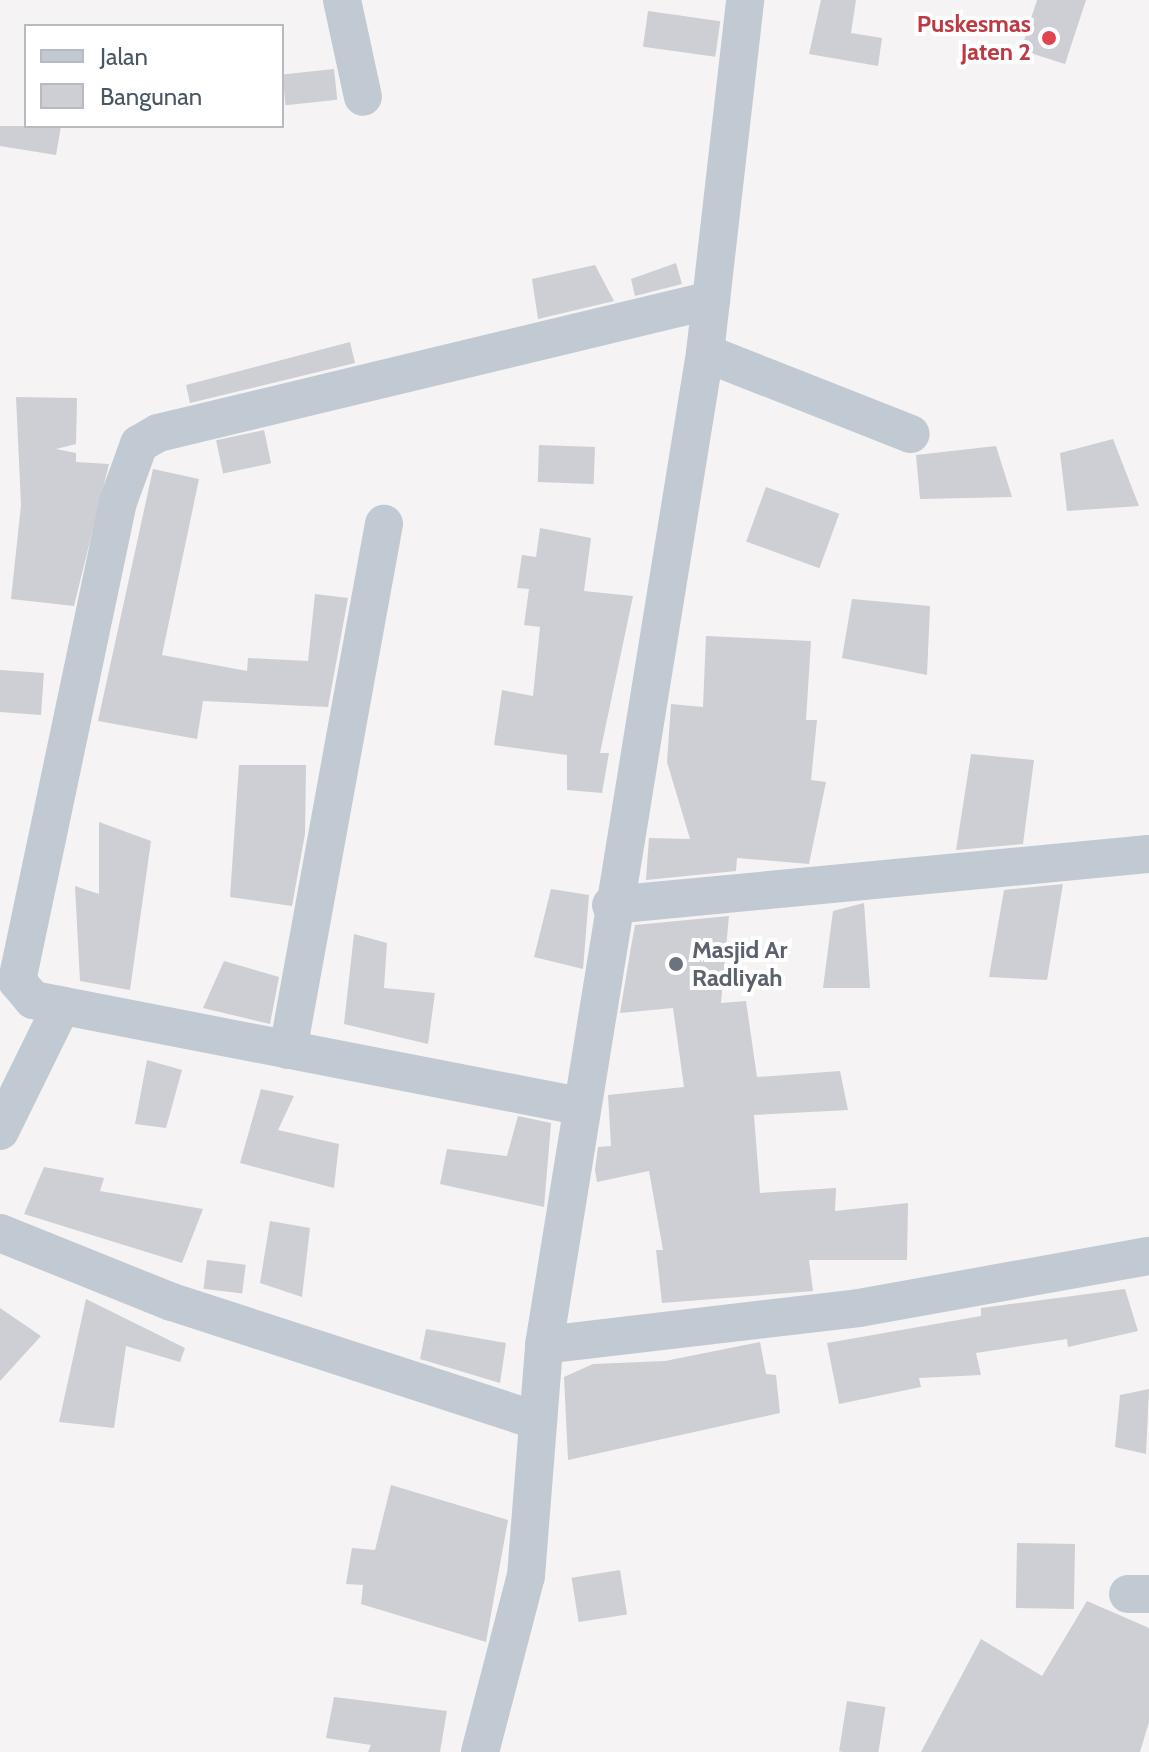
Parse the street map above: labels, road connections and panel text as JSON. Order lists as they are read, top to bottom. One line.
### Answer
{"places":["Puskesmas Jaten 2","Masjid Ar Radliyah"],"legend":["Jalan","Bangunan"]}
